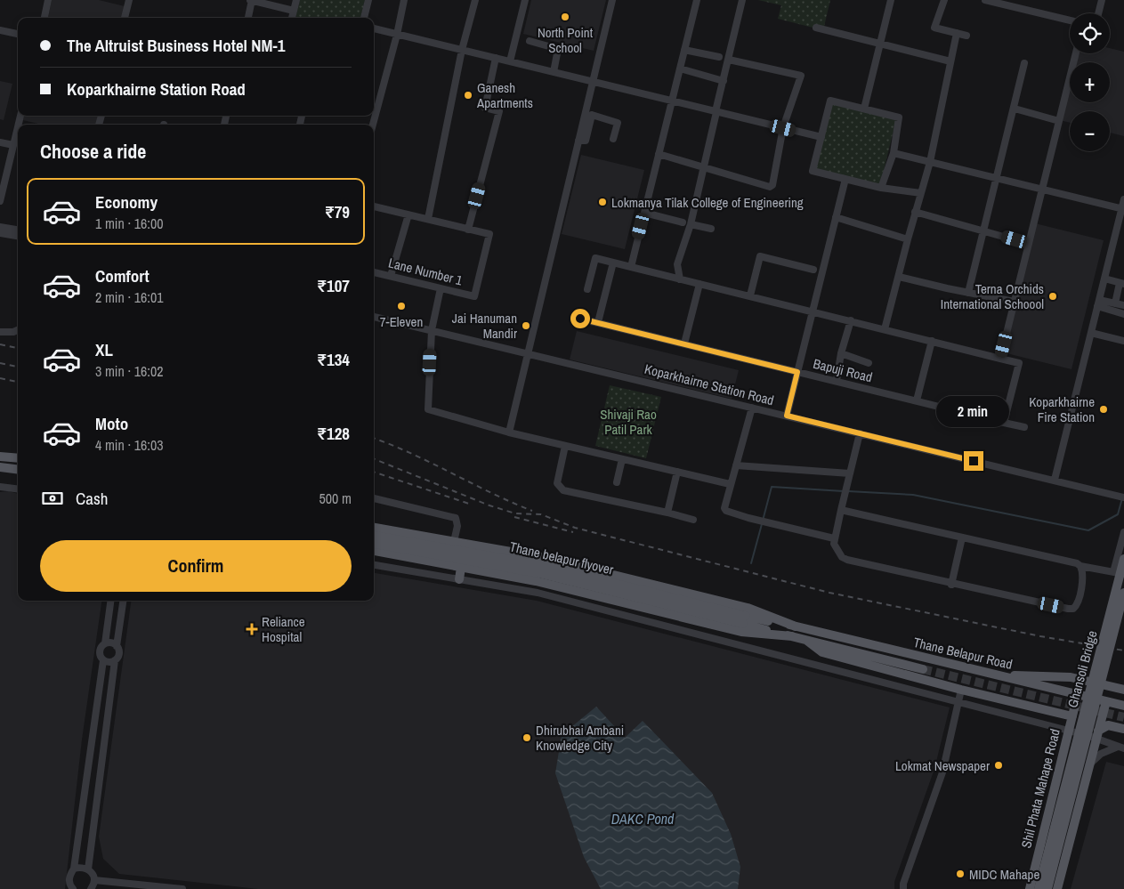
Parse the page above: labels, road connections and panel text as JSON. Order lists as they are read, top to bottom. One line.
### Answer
{"streets":{"main road":["Thane belapur flyover","Thane Belapur Road","Ghansoli Bridge","Shil Phata Mahape Road"],"street":["Lane Number 1","Bapuji Road","Koparkhairne Station Road"]},"crossings":[["Thane Belapur Road","Shil Phata Mahape Road"]],"water":["DAKC Pond"],"parks":["Shivaji Rao Patil Park"],"places":{"other":["North Point School","Ganesh Apartments","Lokmanya Tilak College of Engineering","Terna Orchids International Schoool","7-Eleven","Jai Hanuman Mandir","Koparkhairne Fire Station","Dhirubhai Ambani Knowledge City","Lokmat Newspaper","MIDC Mahape"],"health":["Reliance Hospital"]},"page":{"map_buttons":["+","−"],"banner":["The Altruist Business Hotel NM-1","Koparkhairne Station Road"],"heading":"Choose a ride","list":[{"name":"Economy","note":"1 min · 16:00","value":"₹79"},{"name":"Comfort","note":"2 min · 16:01","value":"₹107"},{"name":"XL","note":"3 min · 16:02","value":"₹134"},{"name":"Moto","note":"4 min · 16:03","value":"₹128"}],"bubble":"2 min","pay":["Cash","500 m"],"buttons":"Confirm"}}
